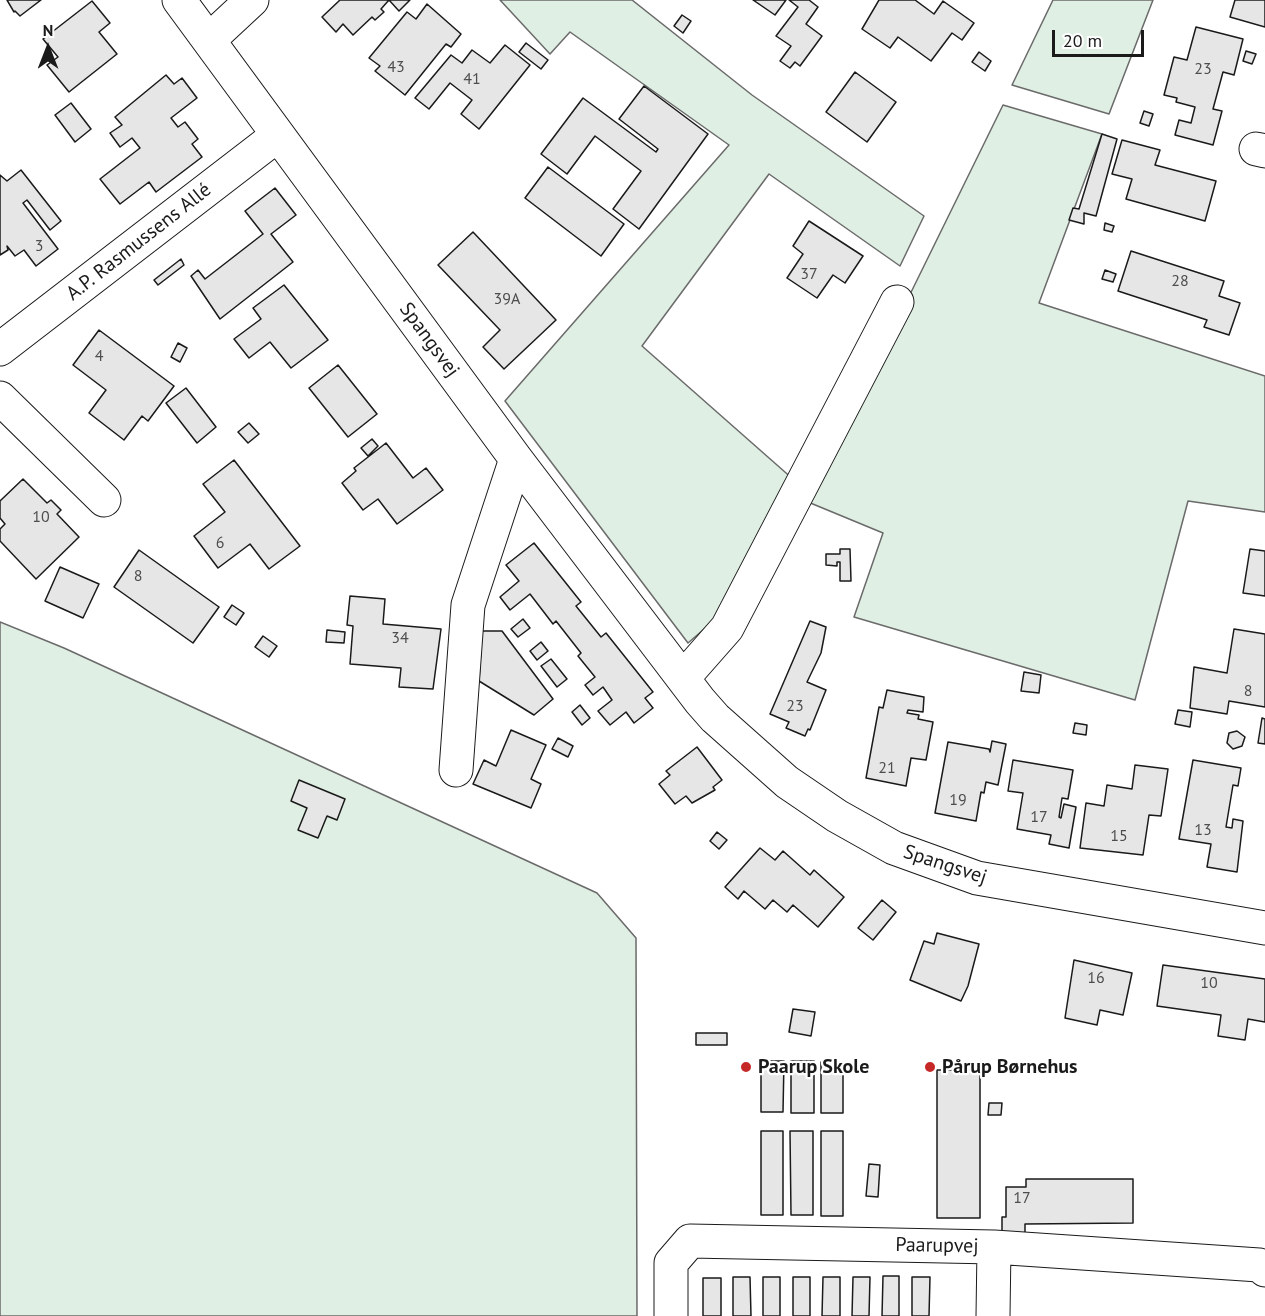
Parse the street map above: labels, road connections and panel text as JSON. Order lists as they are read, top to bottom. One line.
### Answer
{"streets":{"street":["A.P. Rasmussens Allé","Spangsvej","Paarupvej"]},"crossings":[["A.P. Rasmussens Allé","Spangsvej"]],"places":["Paarup Skole","Pårup Børnehus"],"house_numbers":["43","23","41","3","37","28","39A","4","10","6","8","34","8","23","21","19","17","13","15","16","10","17"],"scale_bar":"20 m","north":"top"}
